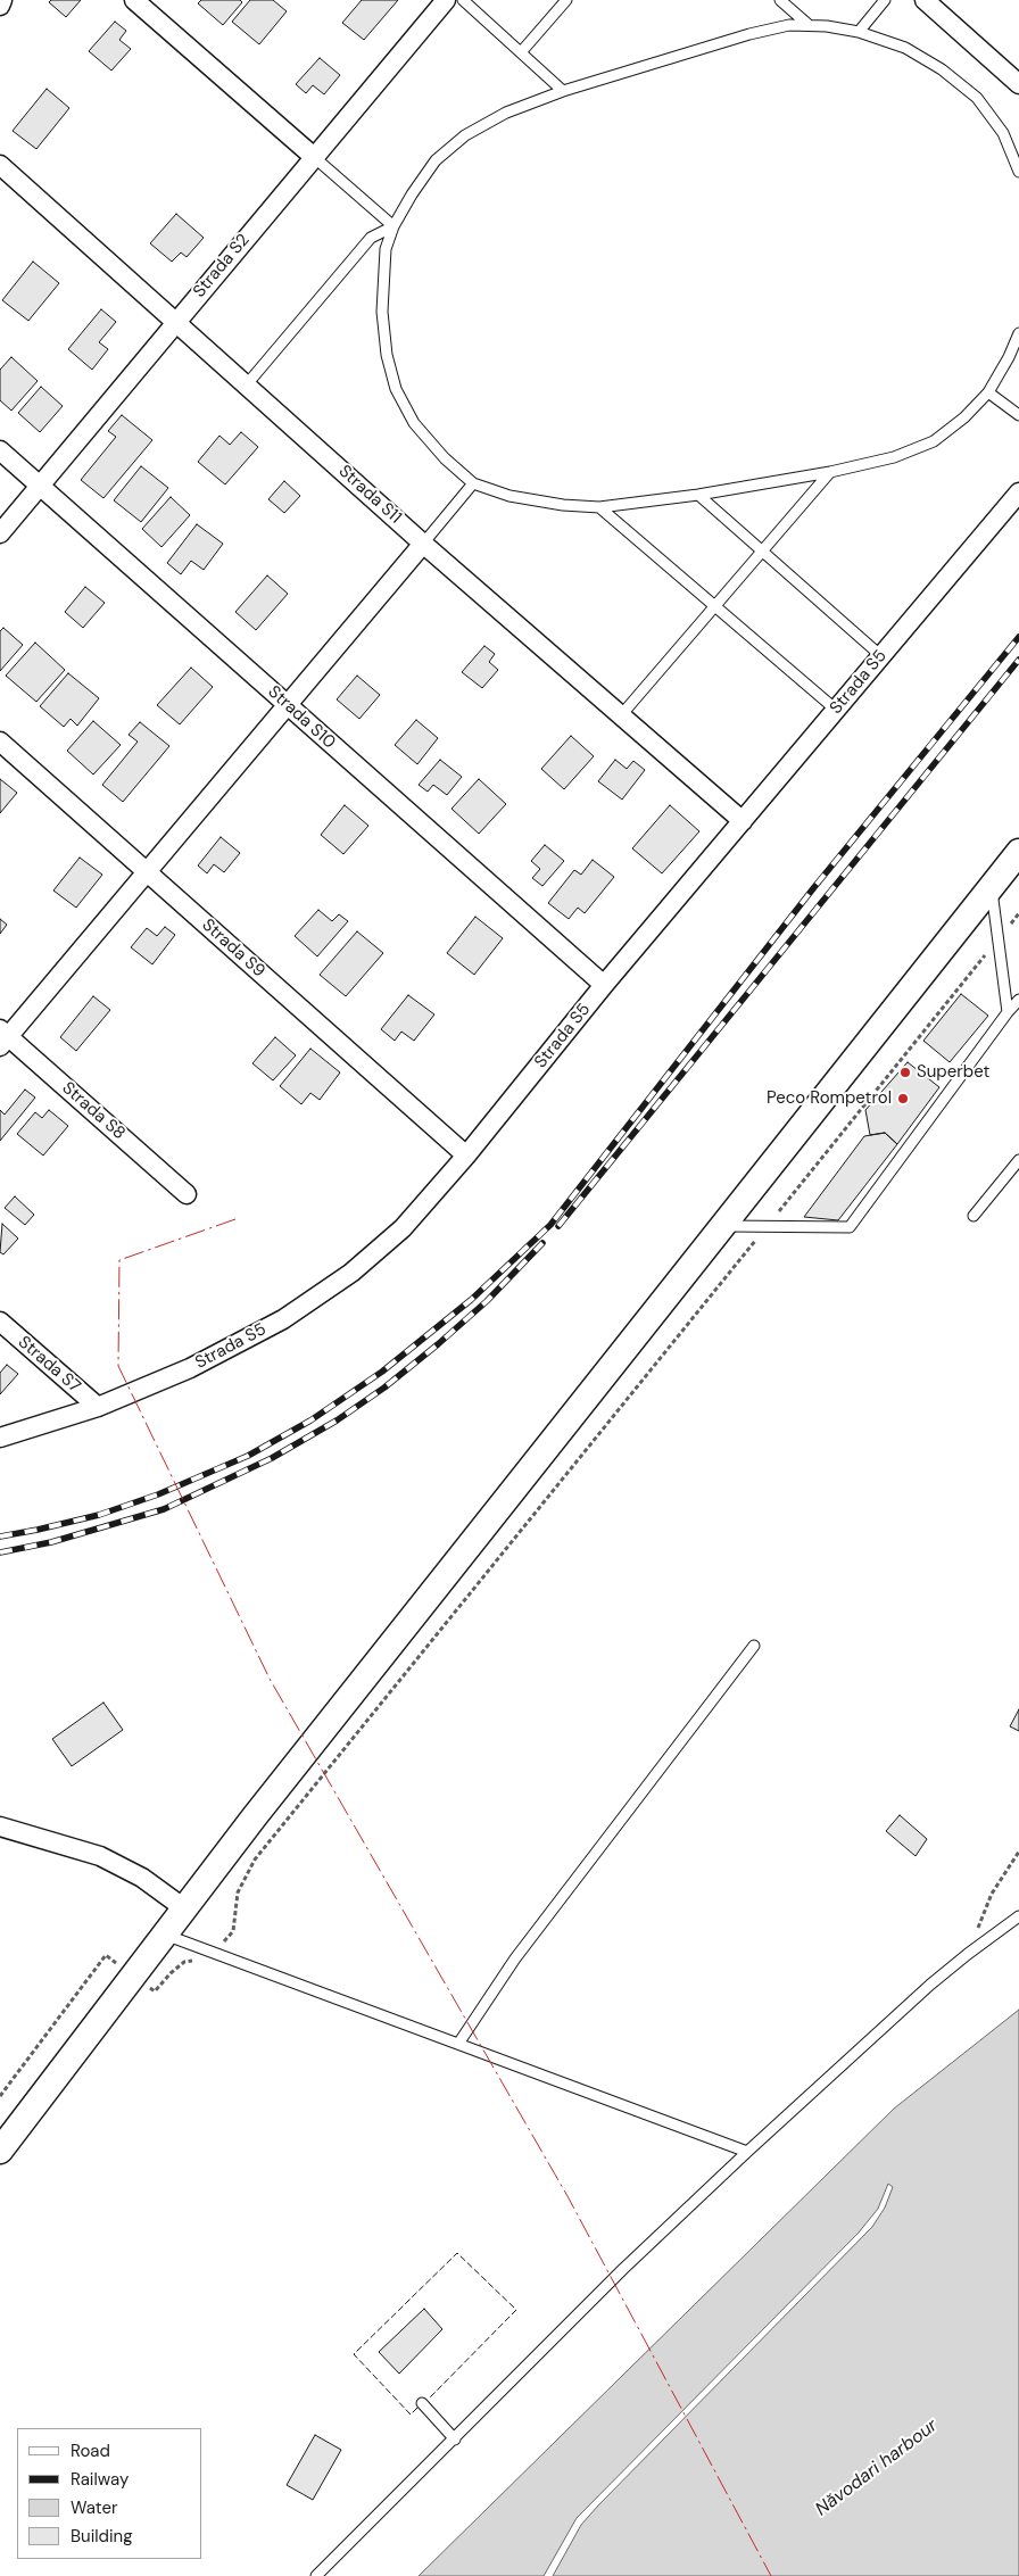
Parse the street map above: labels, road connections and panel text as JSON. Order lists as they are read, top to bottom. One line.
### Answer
{"streets":{"street":["Strada S2","Strada S11","Strada S5","Strada S10","Strada S9","Strada S8","Strada S7"]},"crossings":[["Strada S2","Strada S11"],["Strada S2","Strada S10"],["Strada S11","Strada S5"],["Strada S5","Strada S10"],["Strada S5","Strada S9"],["Strada S5","Strada S7"]],"water":["Năvodari harbour"],"places":["Superbet","Peco Rompetrol"],"legend":["Road","Railway","Water","Building"]}
